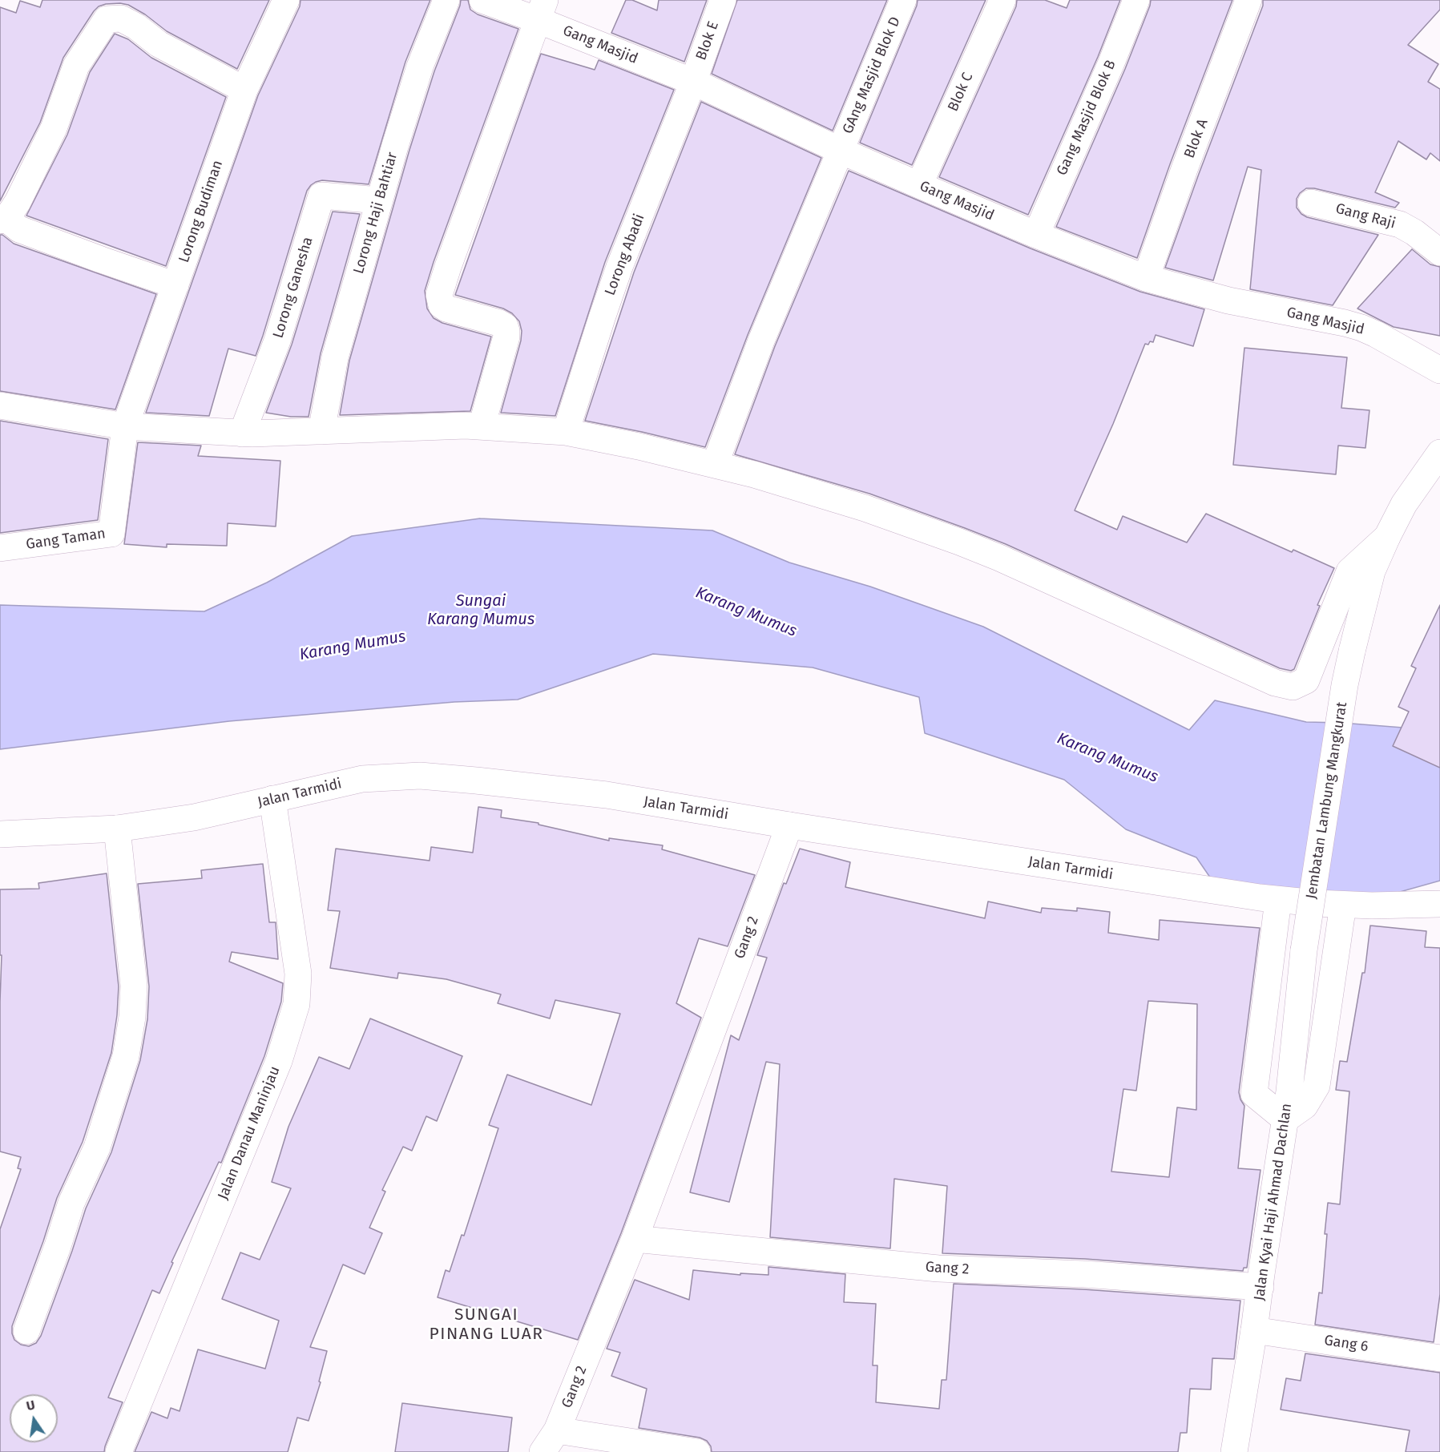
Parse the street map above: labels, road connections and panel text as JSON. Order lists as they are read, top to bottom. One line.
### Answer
{"streets":{"street":["Blok E","Gang Masjid","GAng Masjid Blok D","Blok C","Gang Masjid Blok B","Blok A","Lorong Budiman","Lorong Haji Bahtiar","Gang Raji","Lorong Abadi","Lorong Ganesha","Gang Taman","Jalan Tarmidi","Jembatan Lambung Mangkurat","Gang 2","Jalan Danau Maninjau","Jalan Kyai Haji Ahmad Dachlan","Gang 6"]},"crossings":[["Blok E","Gang Masjid"],["Blok E","Lorong Abadi"],["Gang Masjid","GAng Masjid Blok D"],["Gang Masjid","Blok C"],["Gang Masjid","Gang Masjid Blok B"],["Gang Masjid","Blok A"],["Gang Masjid","Lorong Abadi"],["Lorong Budiman","Gang Taman"],["Lorong Haji Bahtiar","Lorong Ganesha"],["Jalan Tarmidi","Gang 2"],["Jalan Tarmidi","Jalan Danau Maninjau"],["Jembatan Lambung Mangkurat","Jalan Kyai Haji Ahmad Dachlan"],["Gang 2","Jalan Kyai Haji Ahmad Dachlan"],["Jalan Kyai Haji Ahmad Dachlan","Gang 6"]],"districts":["SUNGAI PINANG LUAR"],"water":["Sungai Karang Mumus","Karang Mumus"],"north":"top"}
